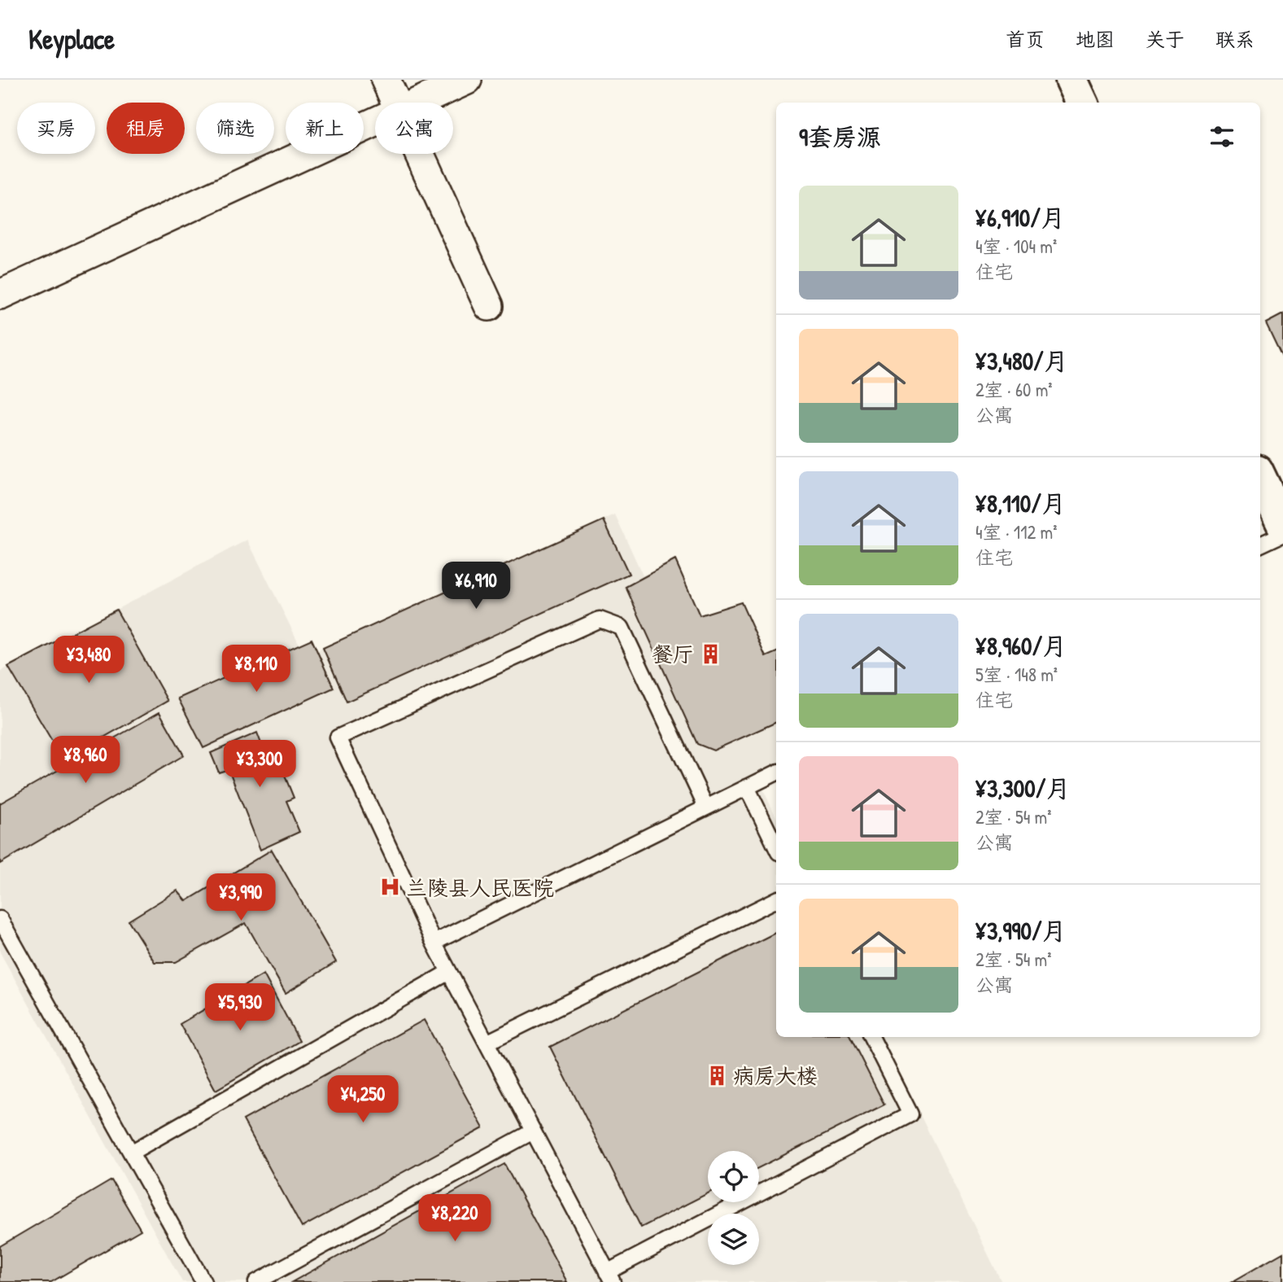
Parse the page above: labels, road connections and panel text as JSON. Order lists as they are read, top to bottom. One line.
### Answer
{"places":{"building":["餐厅","病房大楼"],"hospital":["兰陵县人民医院"]},"page":{"header":"Keyplace","nav":["首页","地图","关于","联系"],"chip":["买房","租房","筛选","新上","公寓"],"heading":"9套房源","list":[{"name":"¥6,910/月","note":"4室 · 104 m² · 住宅"},{"name":"¥3,480/月","note":"2室 · 60 m² · 公寓"},{"name":"¥8,110/月","note":"4室 · 112 m² · 住宅"},{"name":"¥8,960/月","note":"5室 · 148 m² · 住宅"},{"name":"¥3,300/月","note":"2室 · 54 m² · 公寓"},{"name":"¥3,990/月","note":"2室 · 54 m² · 公寓"}],"price":["¥6,910","¥3,480","¥8,110","¥8,960","¥3,300","¥3,990","¥5,930","¥4,250","¥8,220"]}}
